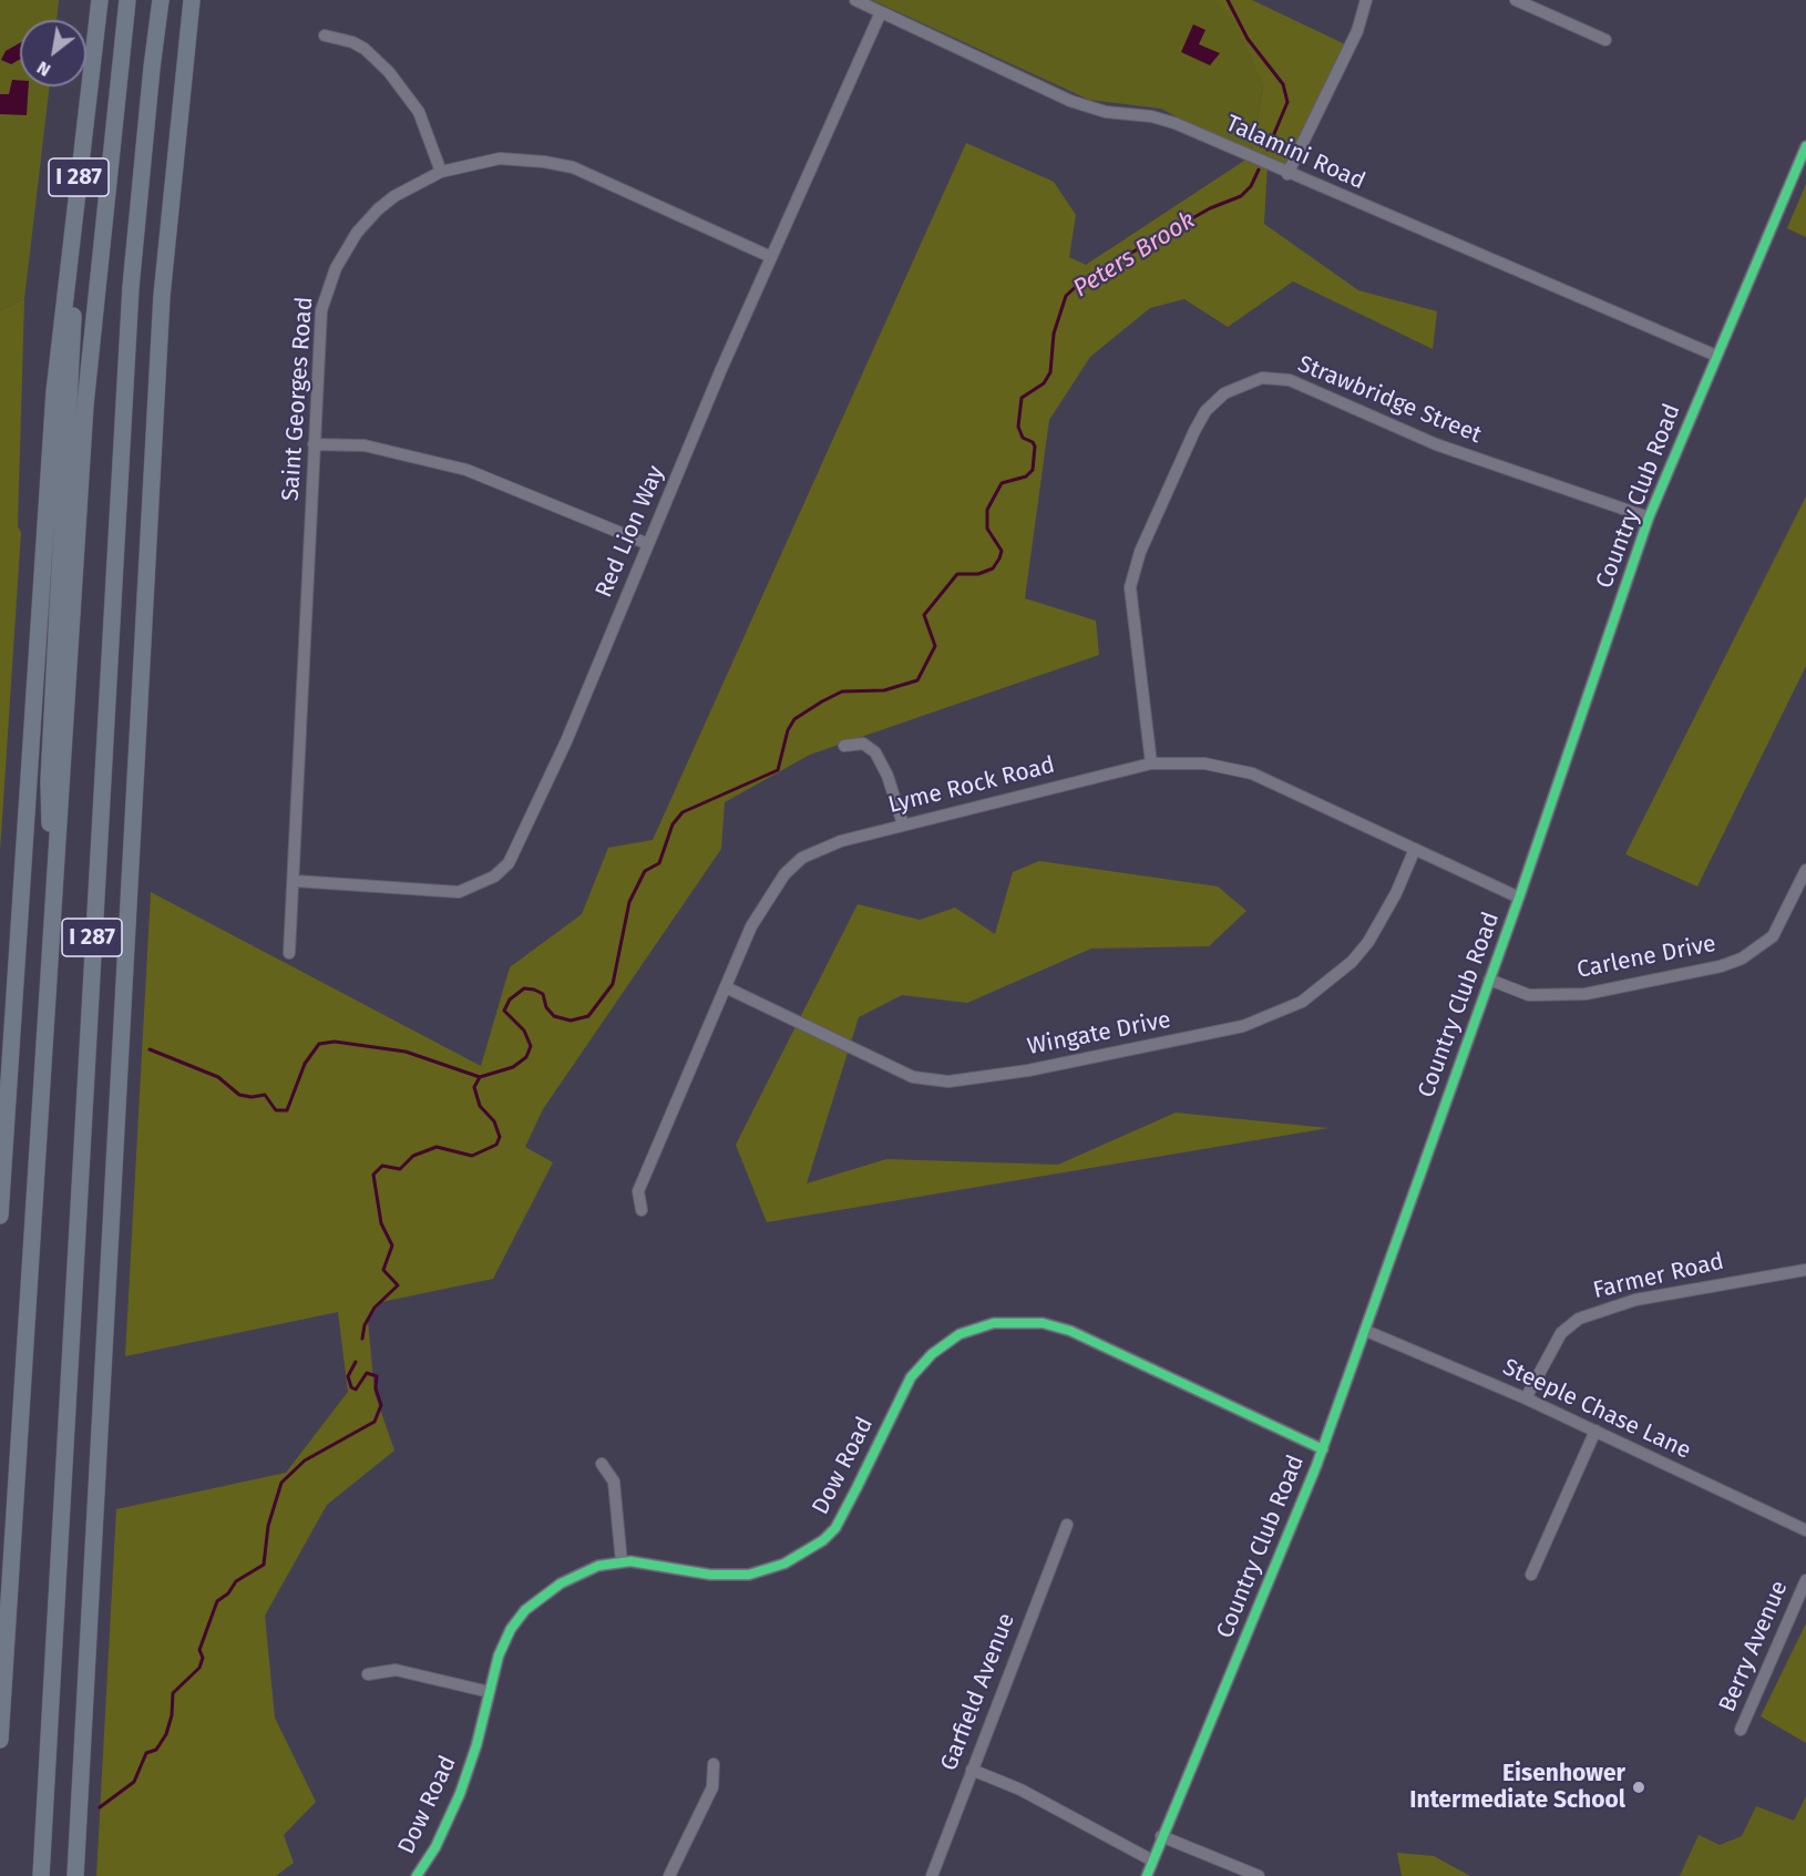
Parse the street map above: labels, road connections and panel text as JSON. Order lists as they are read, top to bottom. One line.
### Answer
{"streets":{"highway":["I 287"],"street":["Talamini Road","Saint Georges Road","Strawbridge Street","Country Club Road","Red Lion Way","Lyme Rock Road","Carlene Drive","Wingate Drive","Farmer Road","Steeple Chase Lane","Dow Road","Berry Avenue","Garfield Avenue"]},"crossings":[["Talamini Road","Country Club Road"],["Talamini Road","Red Lion Way"],["Saint Georges Road","Red Lion Way"],["Strawbridge Street","Country Club Road"],["Strawbridge Street","Lyme Rock Road"],["Country Club Road","Lyme Rock Road"],["Country Club Road","Carlene Drive"],["Country Club Road","Steeple Chase Lane"],["Country Club Road","Dow Road"],["Lyme Rock Road","Wingate Drive"],["Farmer Road","Steeple Chase Lane"]],"water":["Peters Brook"],"places":["Eisenhower Intermediate School"],"north":"bottom left"}
